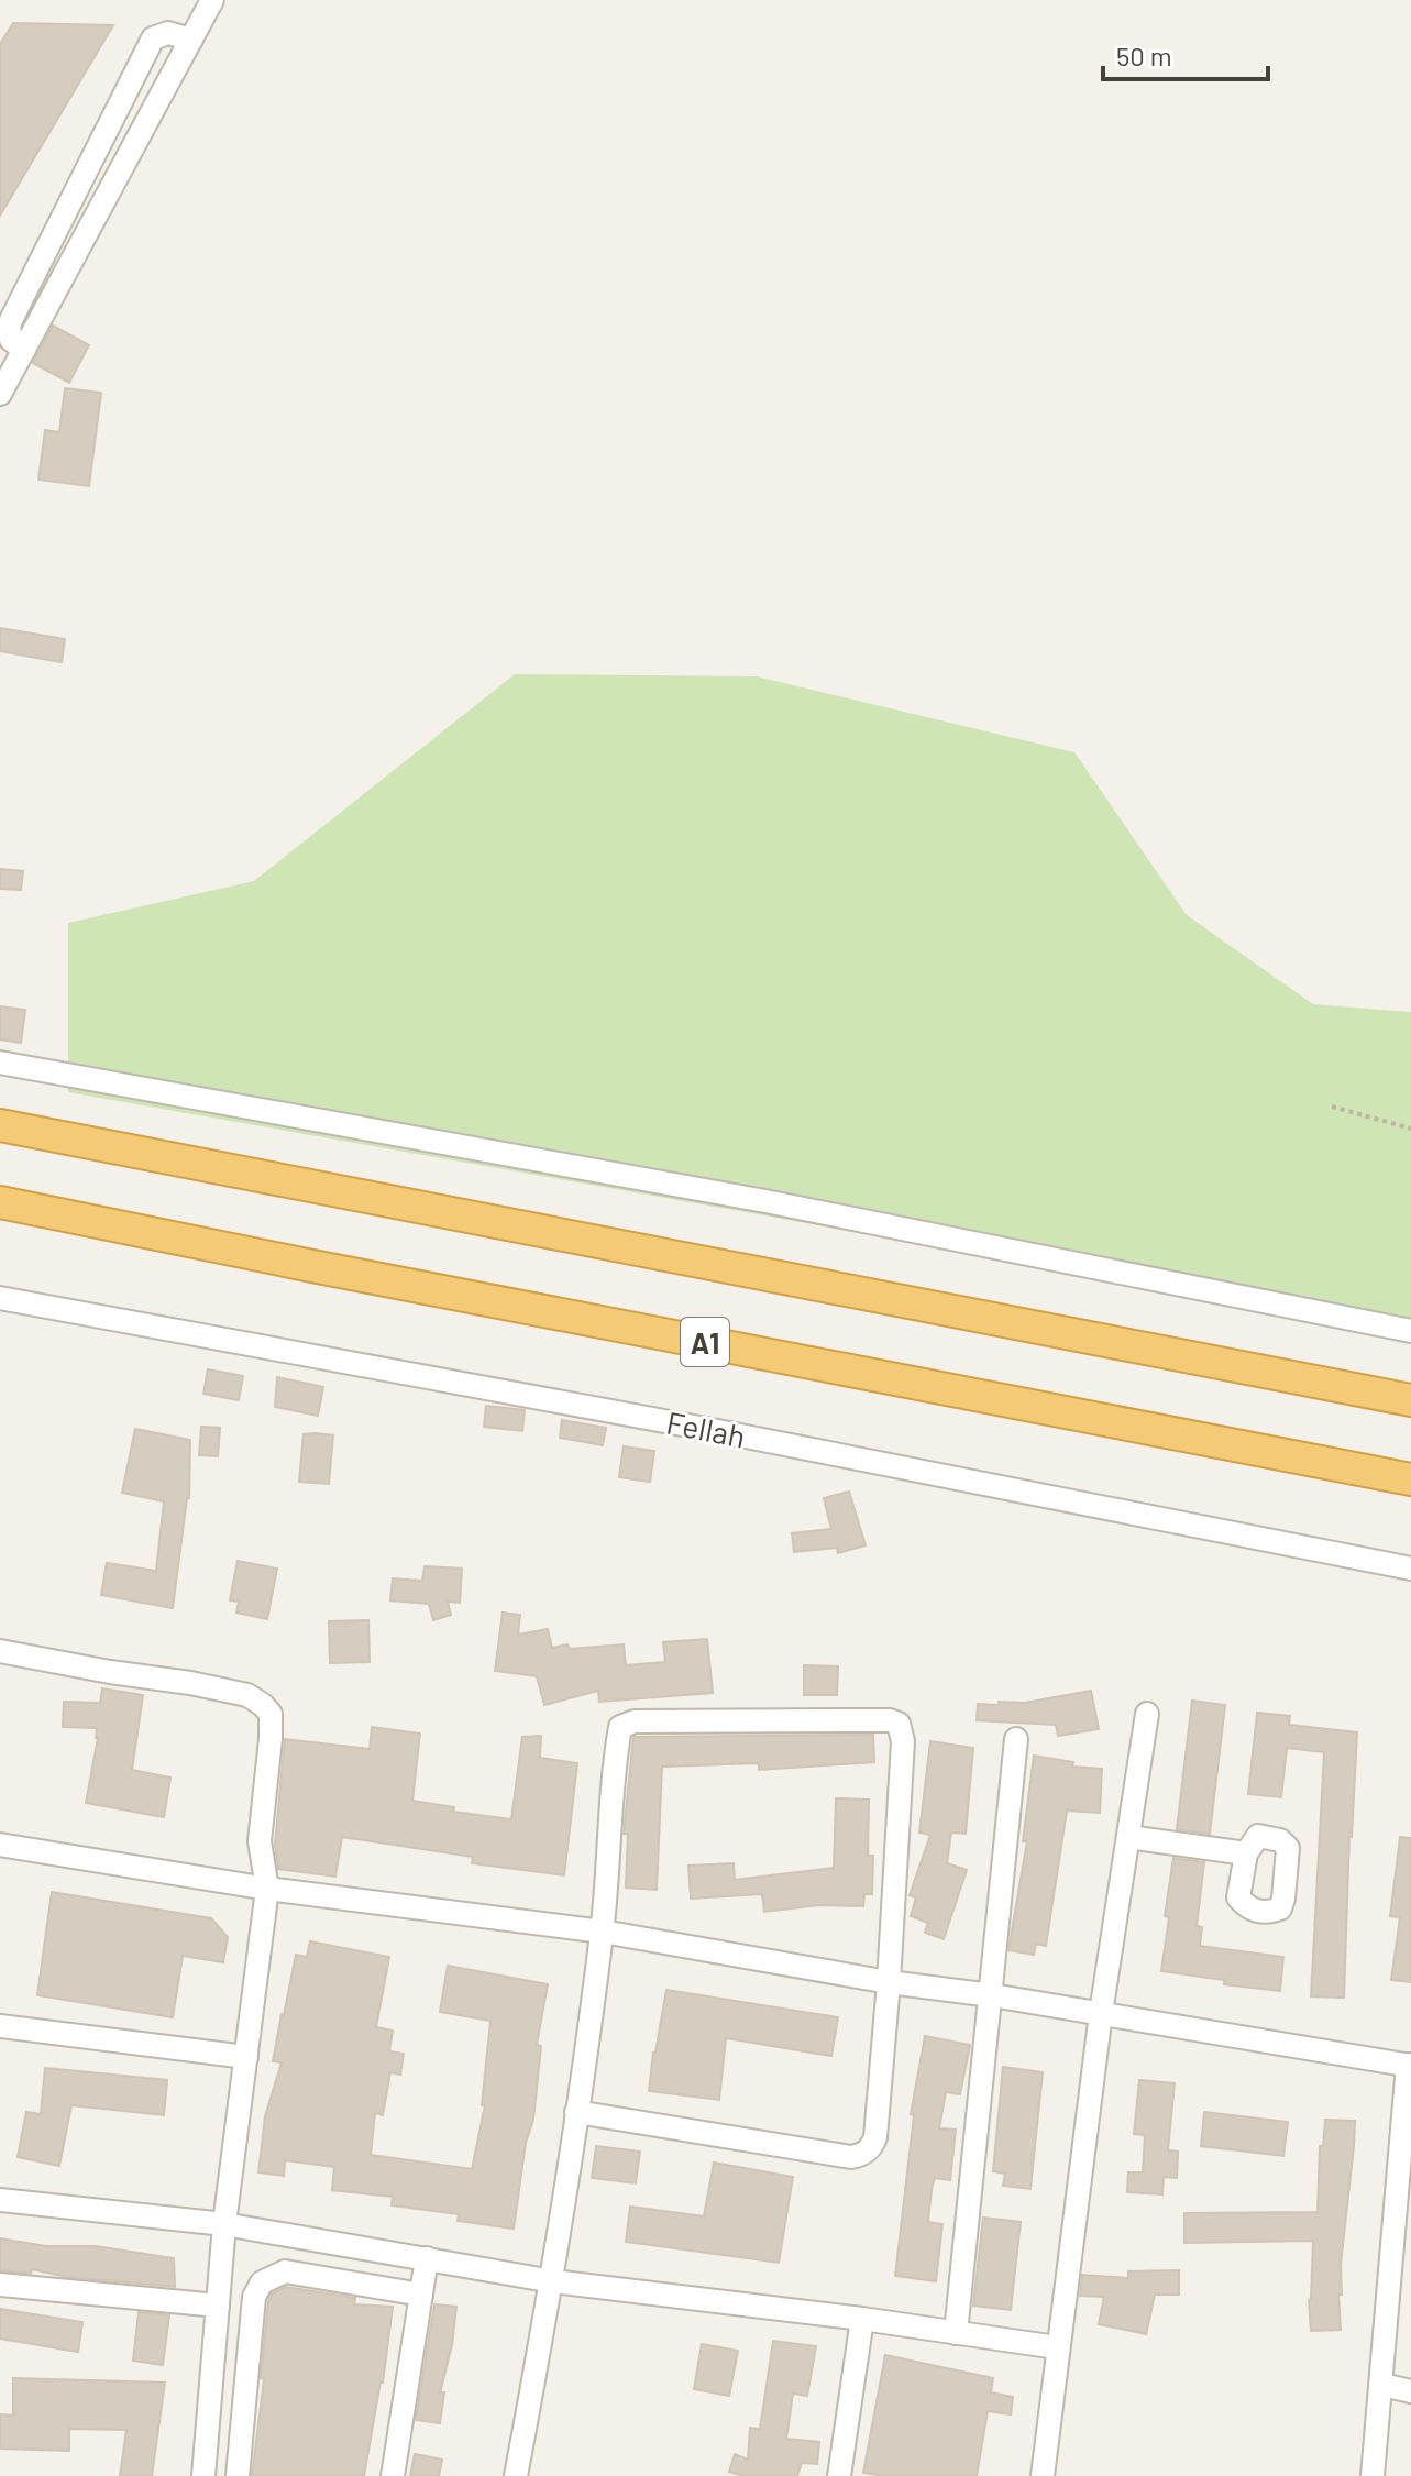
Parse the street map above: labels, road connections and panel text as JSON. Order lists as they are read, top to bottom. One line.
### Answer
{"streets":{"highway":["A1"],"street":["Fellah"]},"scale_bar":"50 m"}
